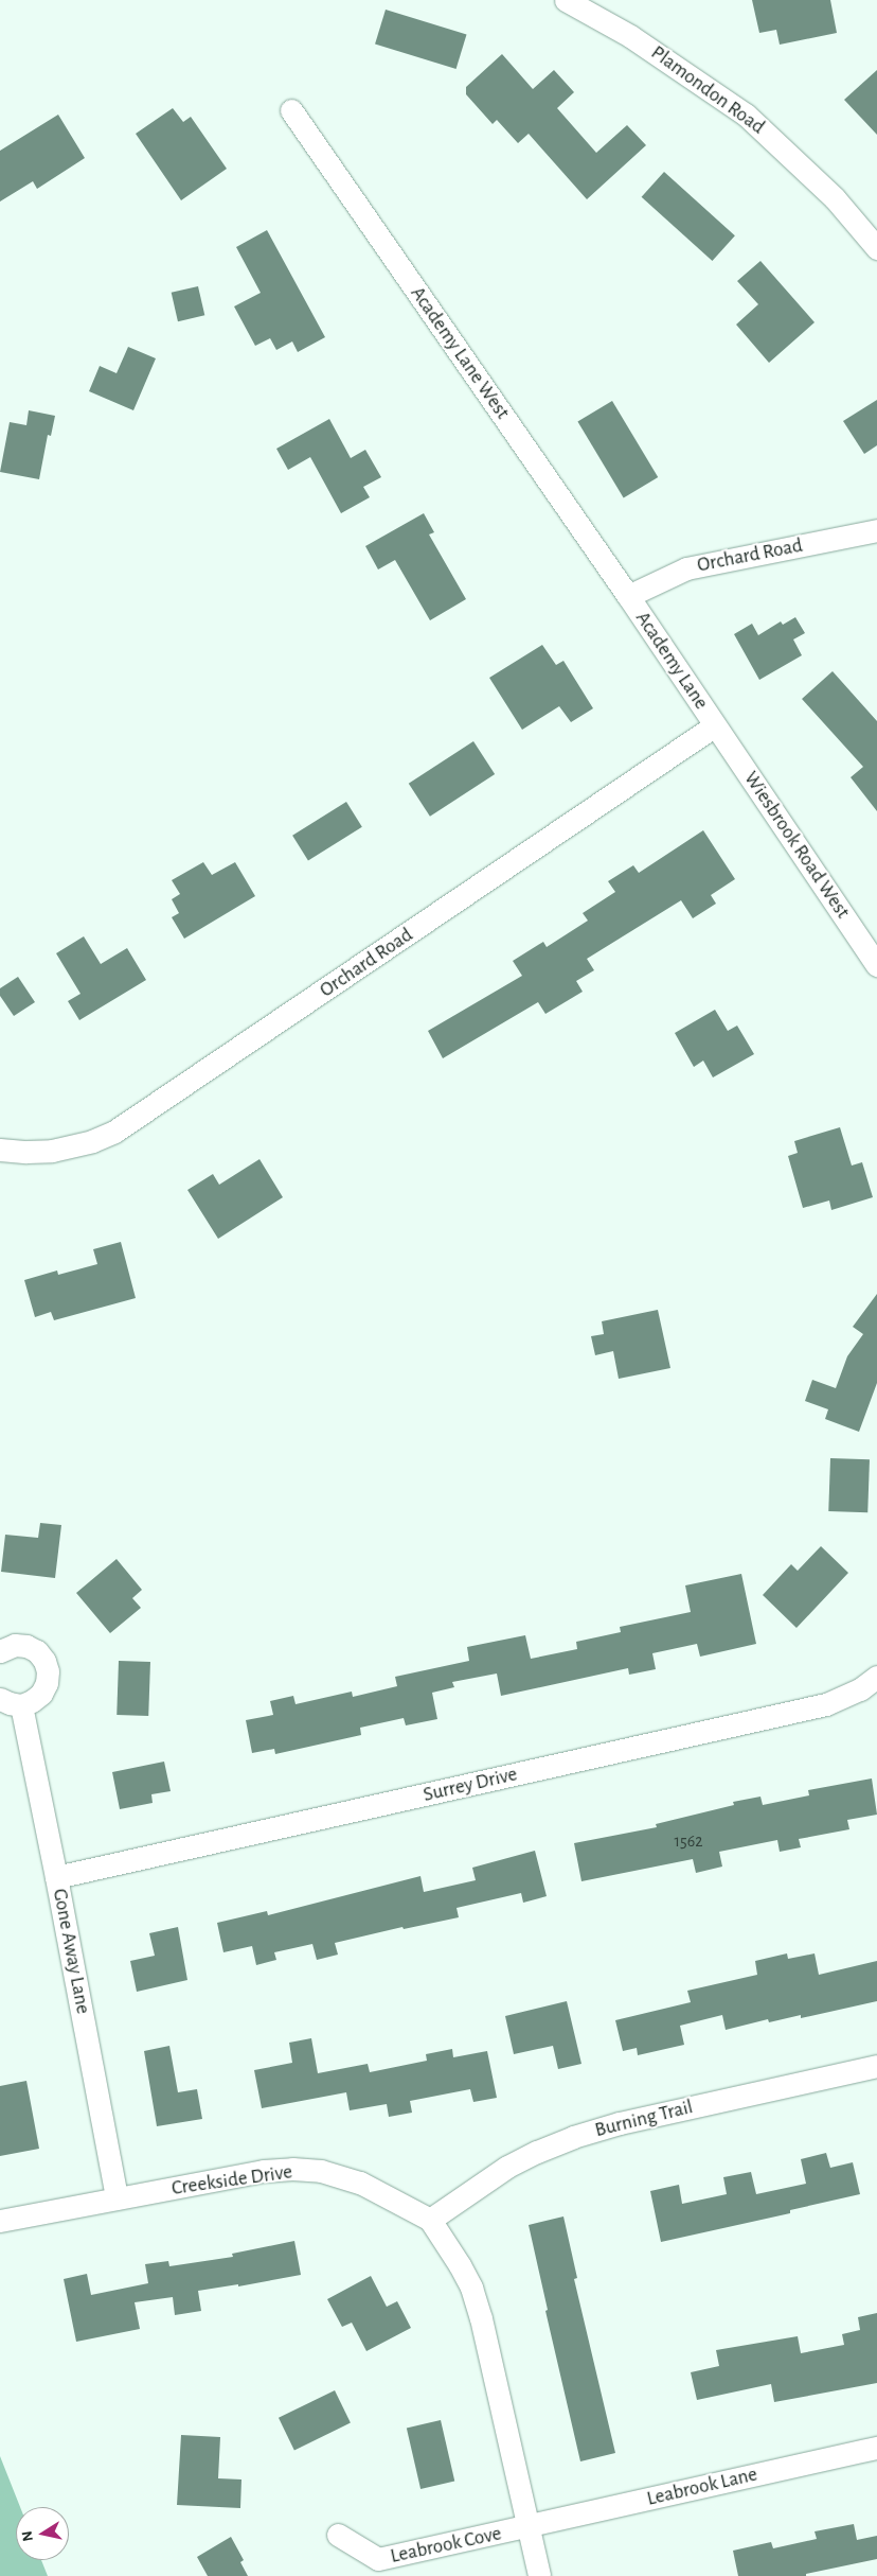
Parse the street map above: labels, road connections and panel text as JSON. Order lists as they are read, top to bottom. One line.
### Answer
{"streets":{"street":["Plamondon Road","Academy Lane West","Orchard Road","Academy Lane","Wiesbrook Road West","Surrey Drive","Gone Away Lane","Burning Trail","Creekside Drive","Leabrook Lane","Leabrook Cove"]},"crossings":[["Academy Lane West","Orchard Road"],["Academy Lane West","Academy Lane"],["Orchard Road","Academy Lane"],["Orchard Road","Wiesbrook Road West"],["Academy Lane","Wiesbrook Road West"],["Surrey Drive","Gone Away Lane"],["Gone Away Lane","Creekside Drive"],["Burning Trail","Creekside Drive"],["Creekside Drive","Leabrook Lane"],["Creekside Drive","Leabrook Cove"],["Leabrook Lane","Leabrook Cove"]],"house_numbers":["1562"],"north":"left"}
